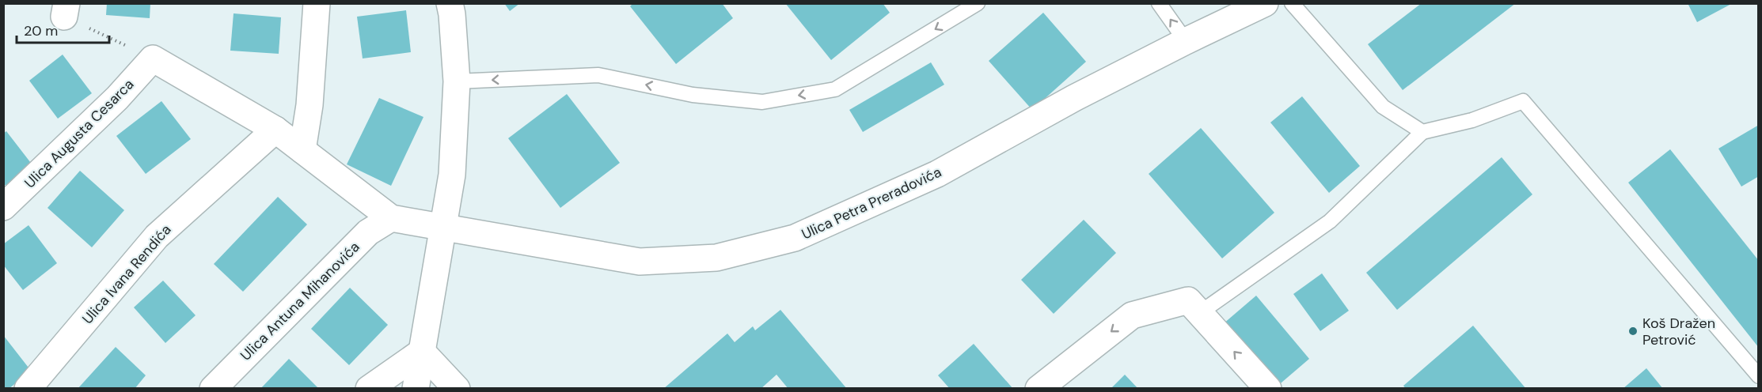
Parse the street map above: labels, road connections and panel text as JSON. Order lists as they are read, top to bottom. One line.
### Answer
{"streets":{"street":["Ulica Augusta Cesarca","Ulica Petra Preradovića","Ulica Ivana Rendića","Ulica Antuna Mihanovića"]},"crossings":[["Ulica Petra Preradovića","Ulica Antuna Mihanovića"]],"places":["Koš Dražen Petrović"],"scale_bar":"20 m"}
